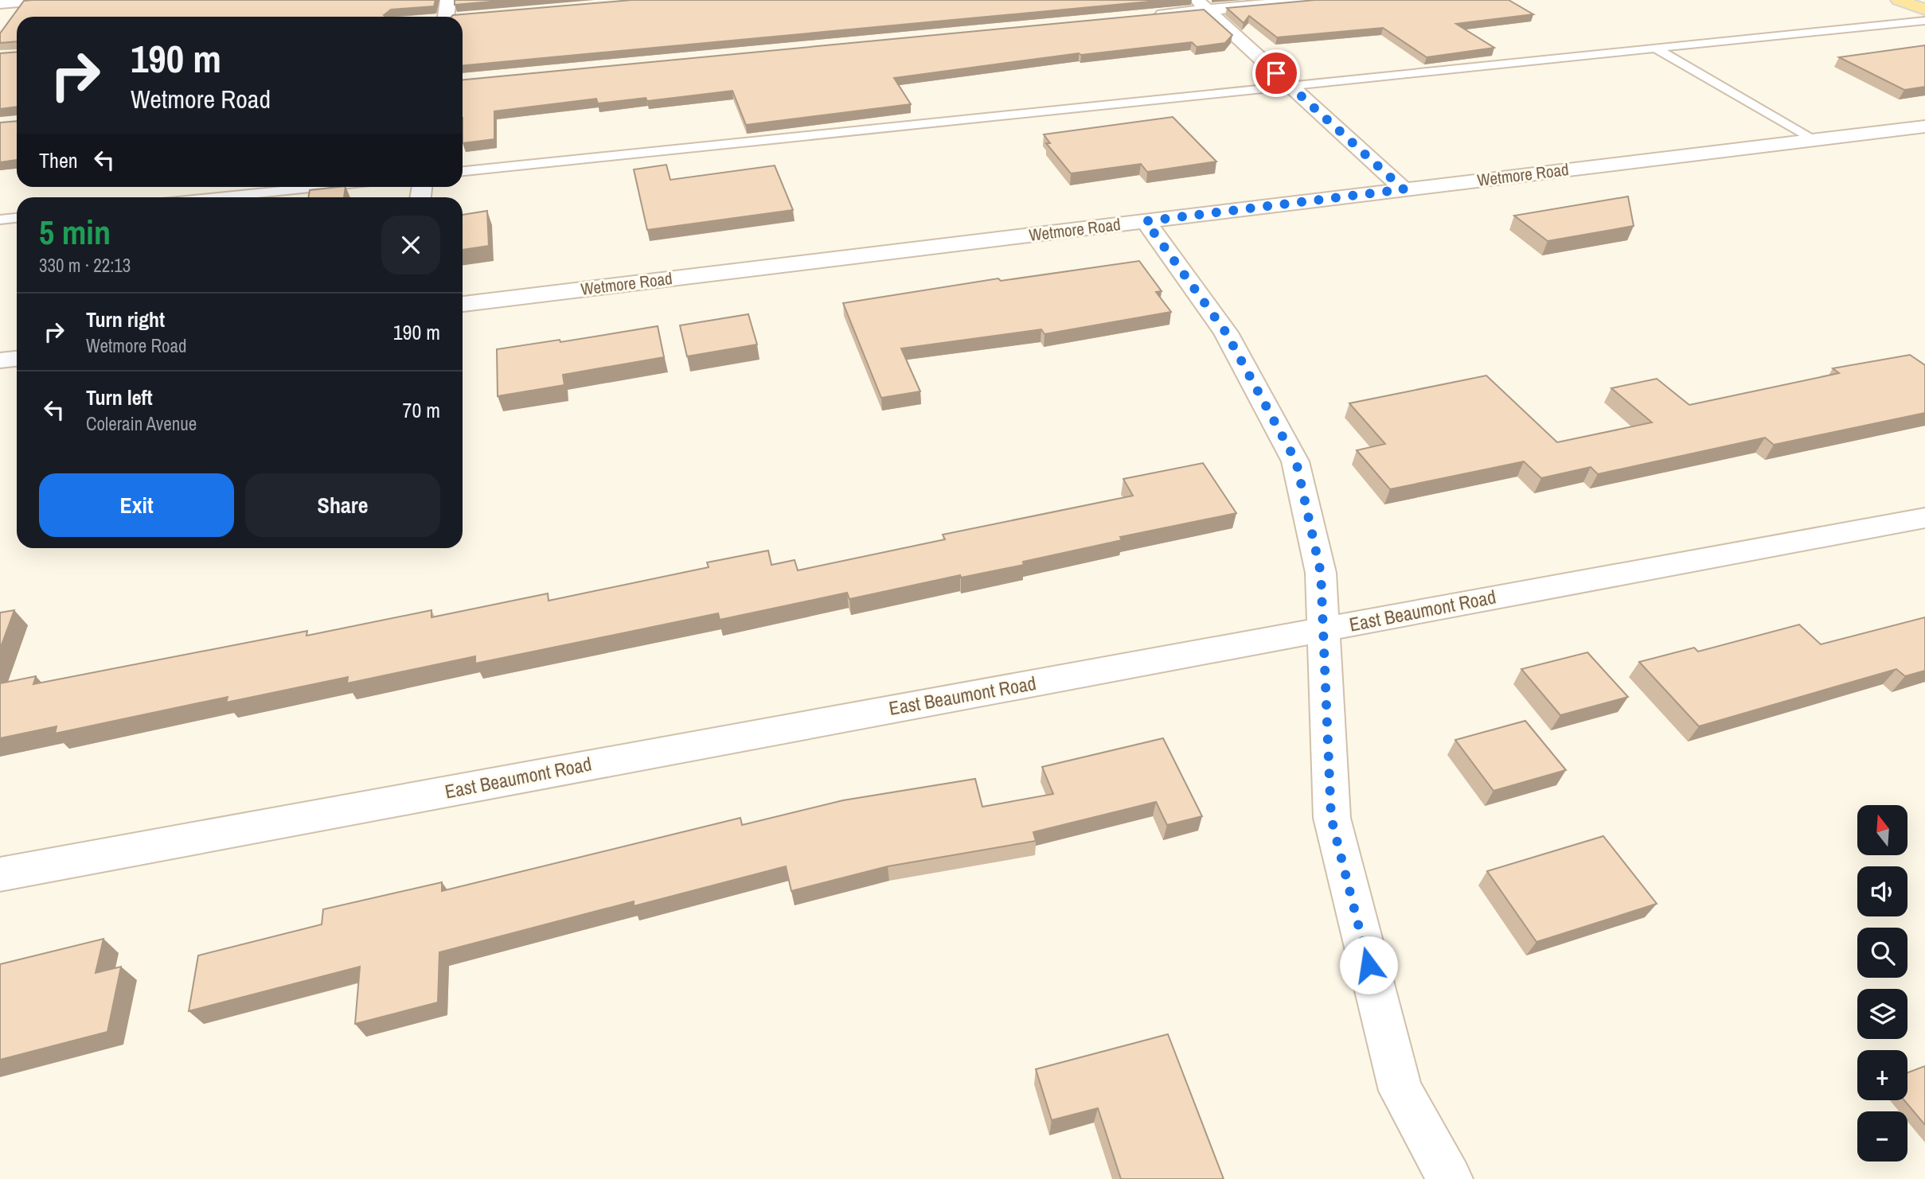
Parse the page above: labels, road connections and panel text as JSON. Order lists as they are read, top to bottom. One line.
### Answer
{"streets":{"street":["Wetmore Road","East Beaumont Road"]},"north":"top","page":{"turn":["190 m","Wetmore Road"],"then":"Then","heading":["5 min","330 m · 22:13"],"list":[{"name":"Turn right","note":"Wetmore Road","value":"190 m"},{"name":"Turn left","note":"Colerain Avenue","value":"70 m"}],"buttons":["Exit","Share"],"map_buttons":["+","−"]}}
